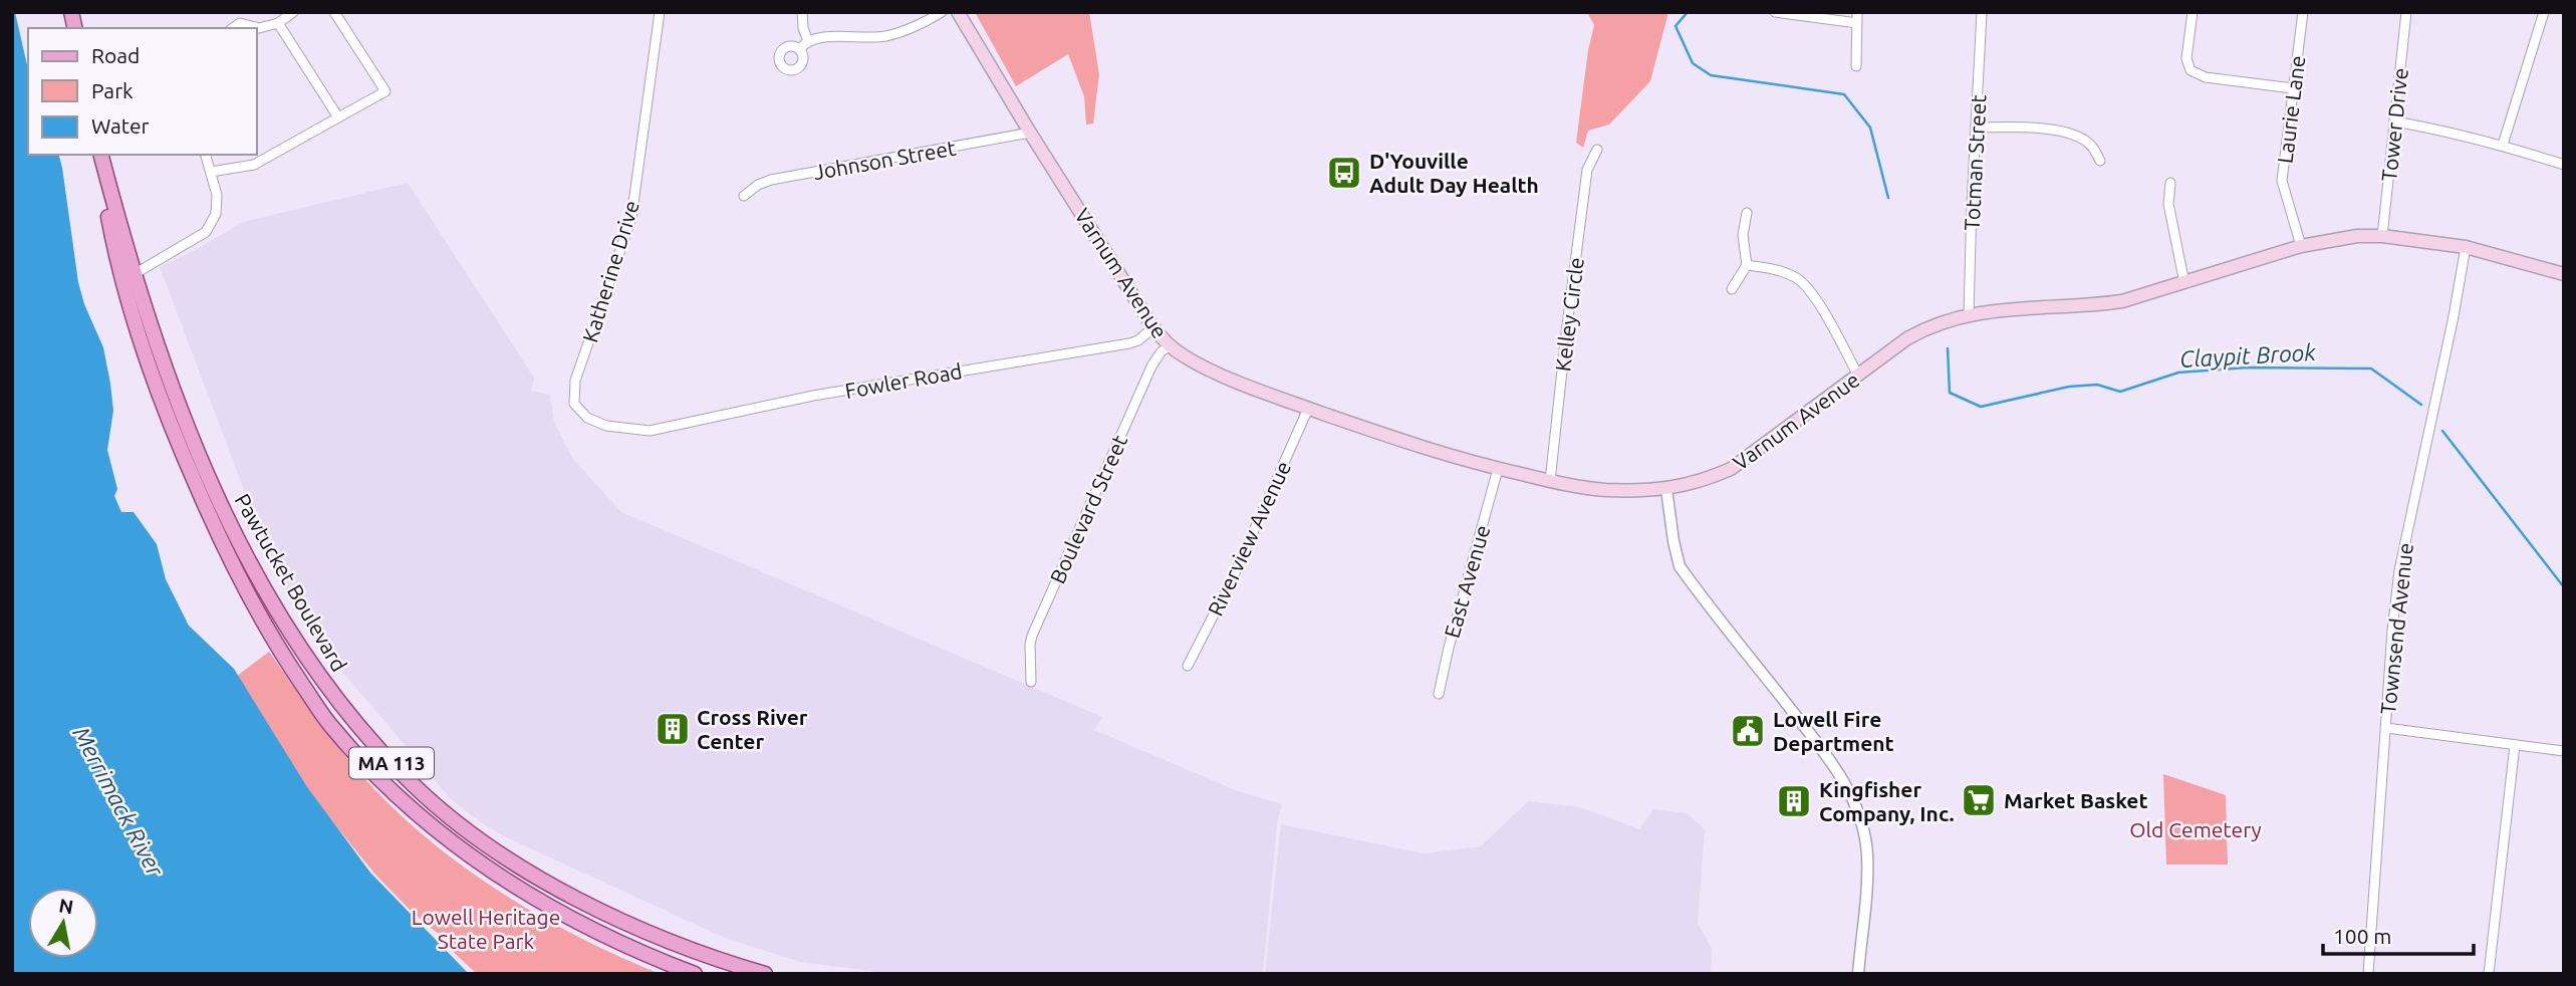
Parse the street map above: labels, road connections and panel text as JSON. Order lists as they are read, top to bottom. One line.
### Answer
{"streets":{"main road":["Varnum Avenue","Pawtucket Boulevard","MA 113"],"street":["Laurie Lane","Tower Drive","Johnson Street","Totman Street","Katherine Drive","Kelley Circle","Fowler Road","Boulevard Street","Riverview Avenue","East Avenue","Townsend Avenue"]},"crossings":[["Laurie Lane","Varnum Avenue"],["Tower Drive","Varnum Avenue"],["Johnson Street","Varnum Avenue"],["Totman Street","Varnum Avenue"],["Katherine Drive","Fowler Road"],["Varnum Avenue","Kelley Circle"],["Varnum Avenue","Fowler Road"],["Varnum Avenue","Boulevard Street"],["Varnum Avenue","Riverview Avenue"],["Varnum Avenue","East Avenue"],["Varnum Avenue","Townsend Avenue"]],"water":["Claypit Brook","Merrimack River"],"parks":["Old Cemetery","Lowell Heritage State Park"],"places":{"bus stop":["D'Youville Adult Day Health"],"building":["Cross River Center","Kingfisher Company, Inc."],"public building":["Lowell Fire Department"],"supermarket":["Market Basket"]},"legend":["Road","Park","Water"],"scale_bar":"100 m","north":"top"}
